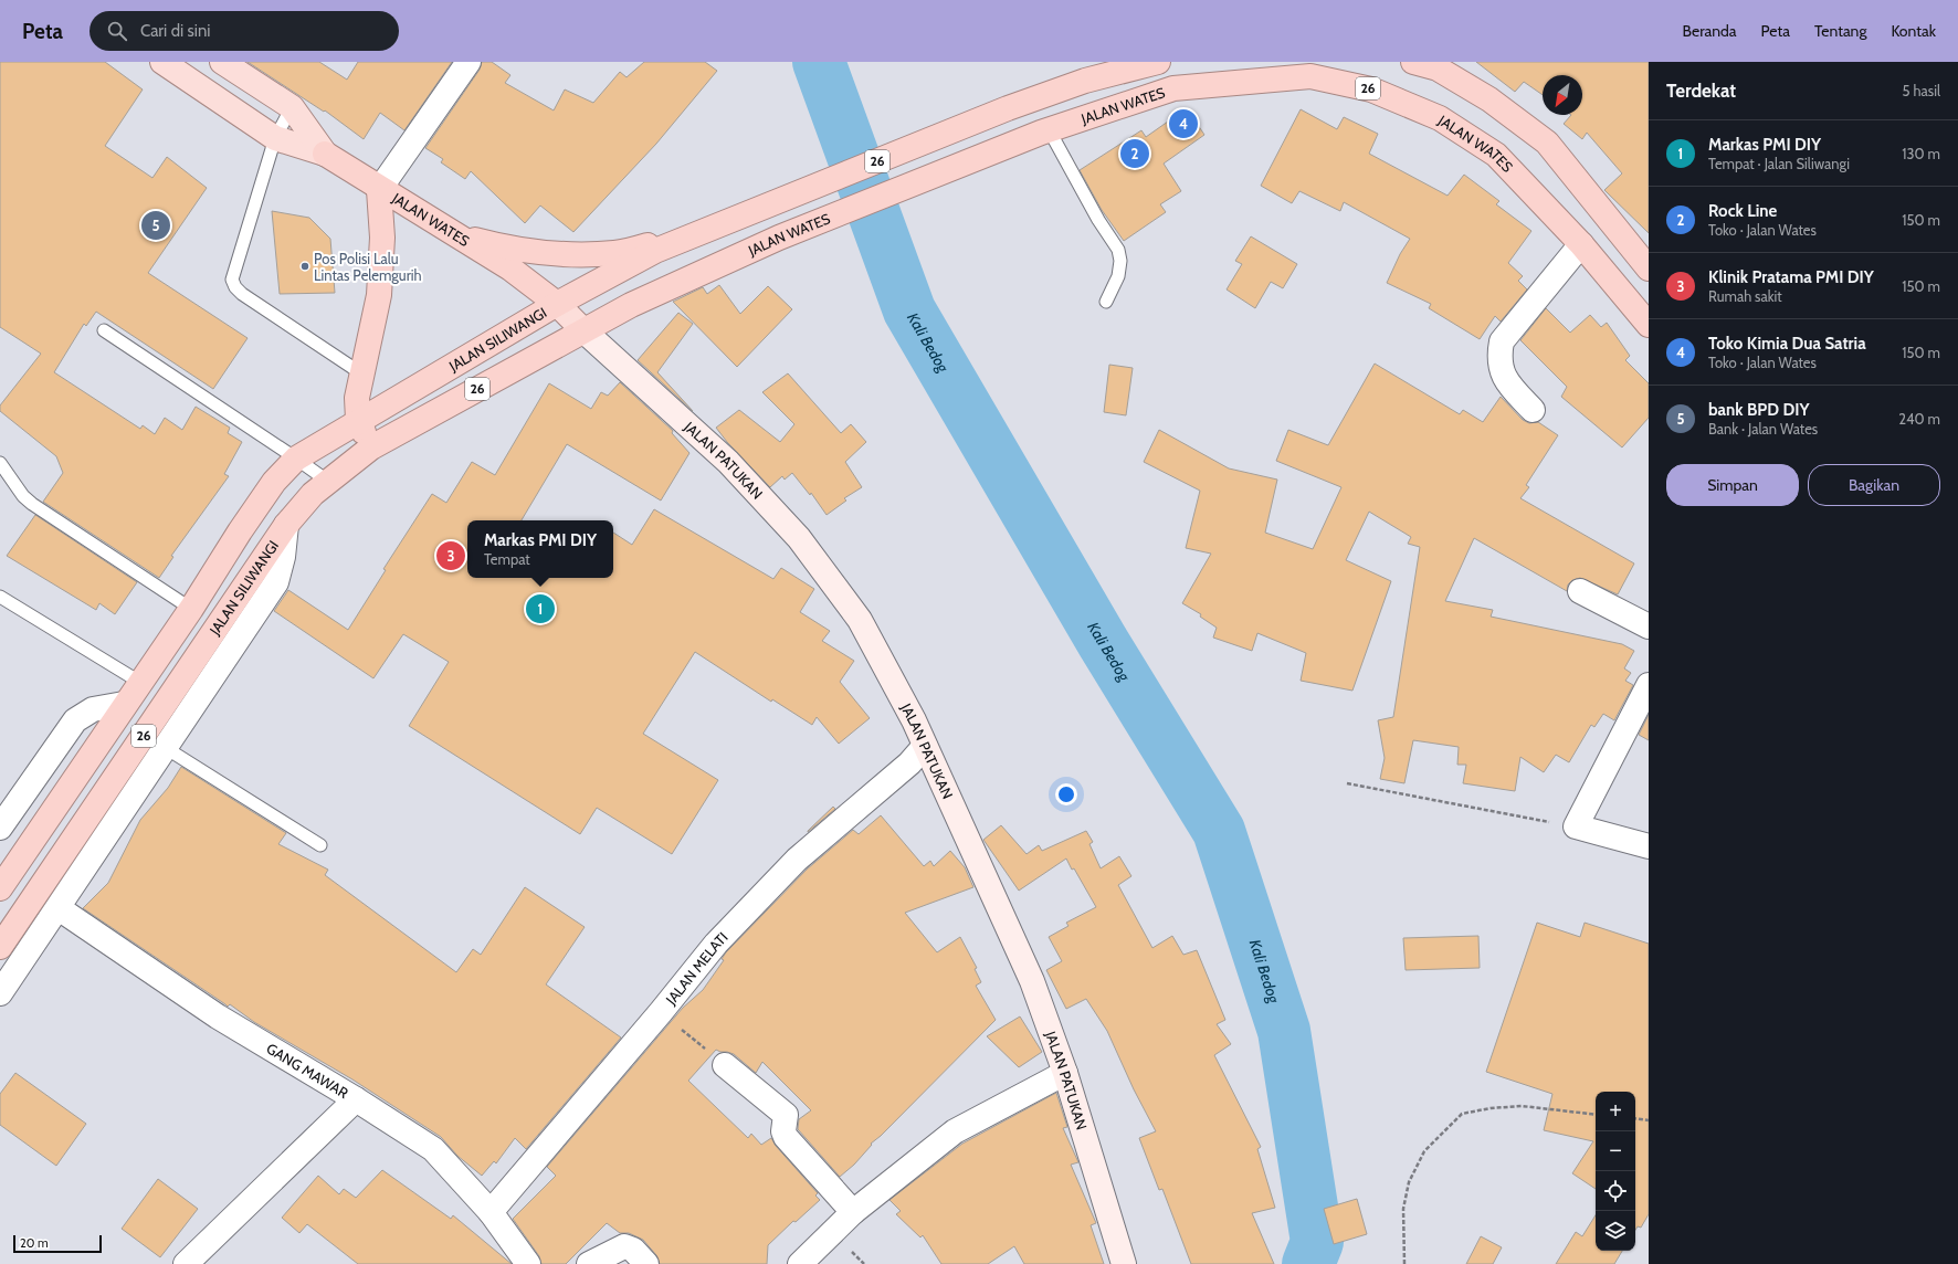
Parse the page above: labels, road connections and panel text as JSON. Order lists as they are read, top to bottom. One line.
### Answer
{"streets":{"highway":["26","JALAN WATES","JALAN SILIWANGI"],"main road":["JALAN PATUKAN"],"street":["JALAN MELATI","GANG MAWAR"]},"crossings":[["26","JALAN WATES"],["26","JALAN SILIWANGI"],["JALAN WATES","JALAN SILIWANGI"],["JALAN WATES","JALAN PATUKAN"],["JALAN SILIWANGI","JALAN PATUKAN"],["JALAN PATUKAN","JALAN MELATI"],["JALAN MELATI","GANG MAWAR"]],"water":["Kali Bedog"],"places":["Pos Polisi Lalu Lintas Pelemgurih"],"scale_bar":"20 m","north":"bottom left","page":{"header":"Peta","search":"Cari di sini","nav":["Beranda","Peta","Tentang","Kontak"],"heading":["Terdekat","5 hasil"],"pins":["4","2","5","3","1"],"list":[{"mark":"1","name":"Markas PMI DIY","note":"Tempat · Jalan Siliwangi","value":"130 m"},{"mark":"2","name":"Rock Line","note":"Toko · Jalan Wates","value":"150 m"},{"mark":"3","name":"Klinik Pratama PMI DIY","note":"Rumah sakit","value":"150 m"},{"mark":"4","name":"Toko Kimia Dua Satria","note":"Toko · Jalan Wates","value":"150 m"},{"mark":"5","name":"bank BPD DIY","note":"Bank · Jalan Wates","value":"240 m"}],"buttons":["Simpan","Bagikan"],"popup":["Markas PMI DIY","Tempat"],"map_buttons":["+","−"],"scale":"20 m"}}
